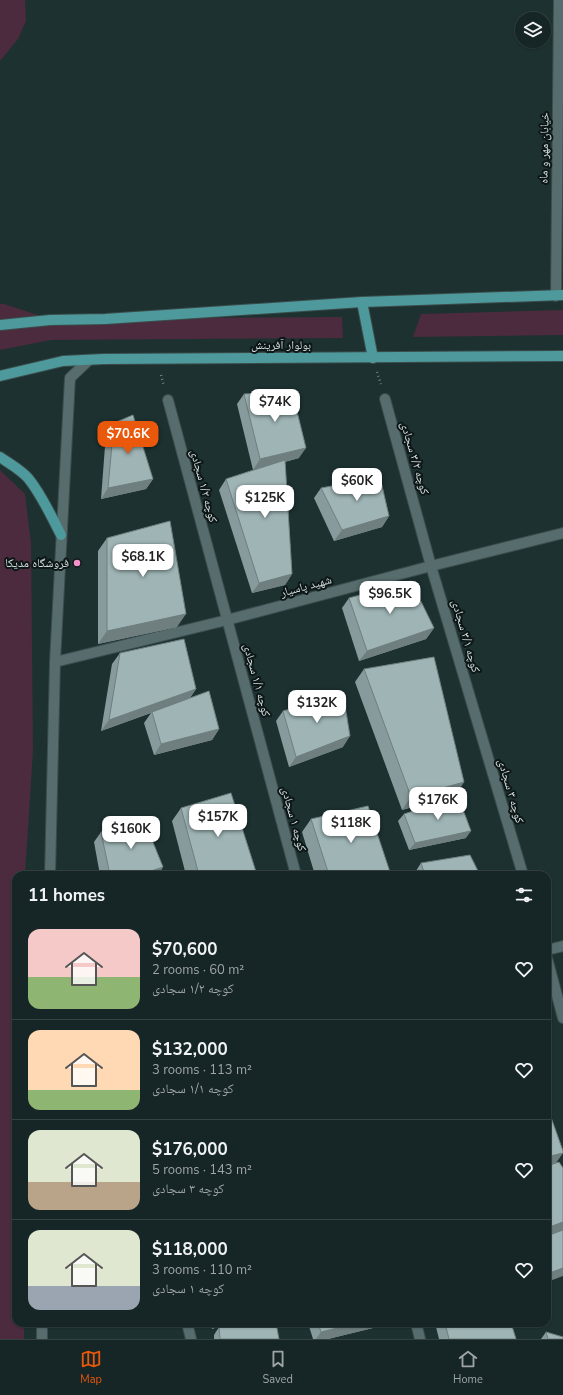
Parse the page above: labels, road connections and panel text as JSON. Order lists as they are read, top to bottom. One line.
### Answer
{"streets":{"main road":["بولوار آفرینش"],"street":["خیابان مهر و ماه","کوچه ۳/۲ سجادی","کوچه ۱/۲ سجادی","شهید پاسیار","کوچه ۳/۱ سجادی","کوچه ۱/۱ سجادی","کوچه ۳ سجادی","کوچه ۱ سجادی"]},"crossings":[["کوچه ۳/۲ سجادی","شهید پاسیار"],["کوچه ۳/۲ سجادی","کوچه ۳/۱ سجادی"],["کوچه ۱/۲ سجادی","شهید پاسیار"],["کوچه ۱/۲ سجادی","کوچه ۱/۱ سجادی"],["شهید پاسیار","کوچه ۳/۱ سجادی"],["شهید پاسیار","کوچه ۱/۱ سجادی"],["کوچه ۳/۱ سجادی","کوچه ۳ سجادی"],["کوچه ۱/۱ سجادی","کوچه ۱ سجادی"]],"places":["فروشگاه مدیکا"],"page":{"price":["$74K","$70.6K","$60K","$125K","$68.1K","$96.5K","$132K","$176K","$157K","$118K","$160K"],"heading":"11 homes","list":[{"name":"$70,600","note":"2 rooms · 60 m² · کوچه ۱/۲ سجادی"},{"name":"$132,000","note":"3 rooms · 113 m² · کوچه ۱/۱ سجادی"},{"name":"$176,000","note":"5 rooms · 143 m² · کوچه ۳ سجادی"},{"name":"$118,000","note":"3 rooms · 110 m² · کوچه ۱ سجادی"}],"tabs":["Map","Saved","Home"]}}
